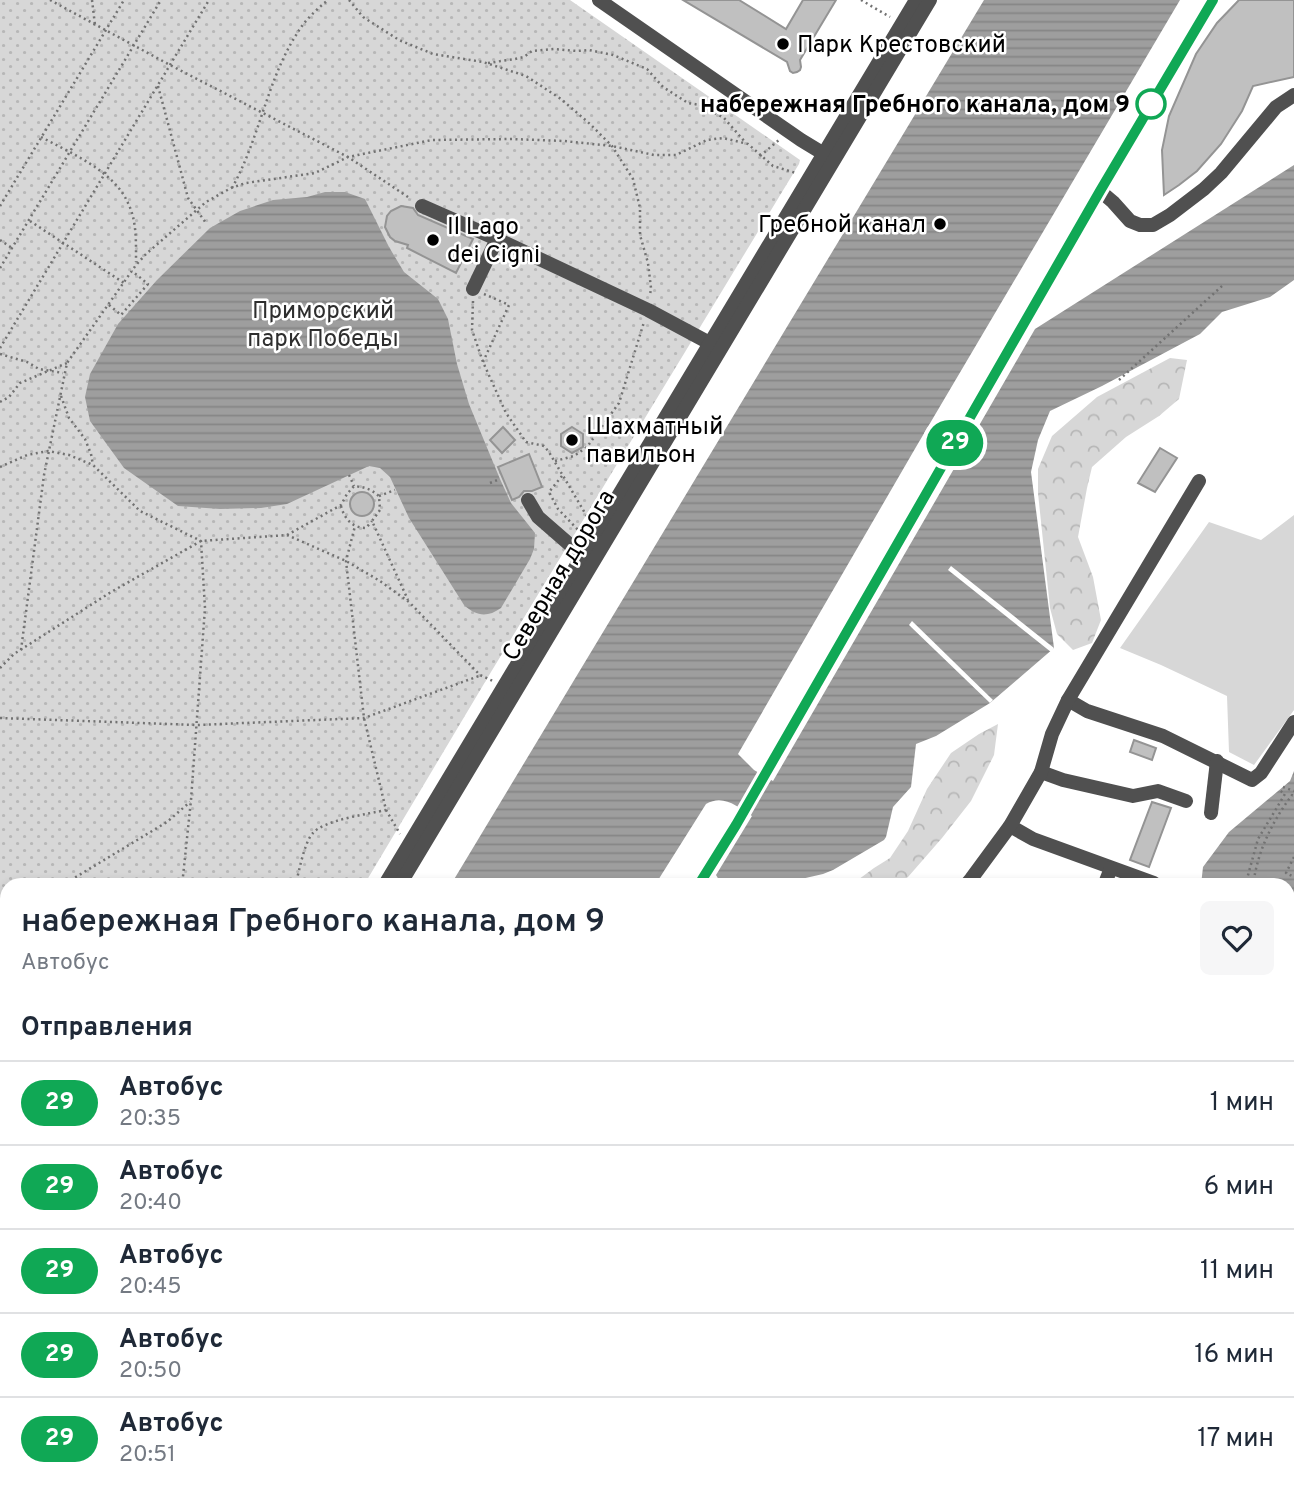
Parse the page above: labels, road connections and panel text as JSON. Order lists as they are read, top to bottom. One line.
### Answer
{"streets":{"street":["Северная дорога"]},"parks":["Приморский парк Победы"],"places":["Парк Крестовский","набережная Гребного канала, дом 9","Гребной канал","Il Lago dei Cigni","Шахматный павильон"],"lines":["bus line 29"],"page":{"on_map":"29","heading":[["набережная Гребного канала, дом 9","Автобус"],"Отправления"],"list":[{"mark":"29","name":"Автобус","note":"20:35","value":"1 мин"},{"mark":"29","name":"Автобус","note":"20:40","value":"6 мин"},{"mark":"29","name":"Автобус","note":"20:45","value":"11 мин"},{"mark":"29","name":"Автобус","note":"20:50","value":"16 мин"},{"mark":"29","name":"Автобус","note":"20:51","value":"17 мин"}]}}
